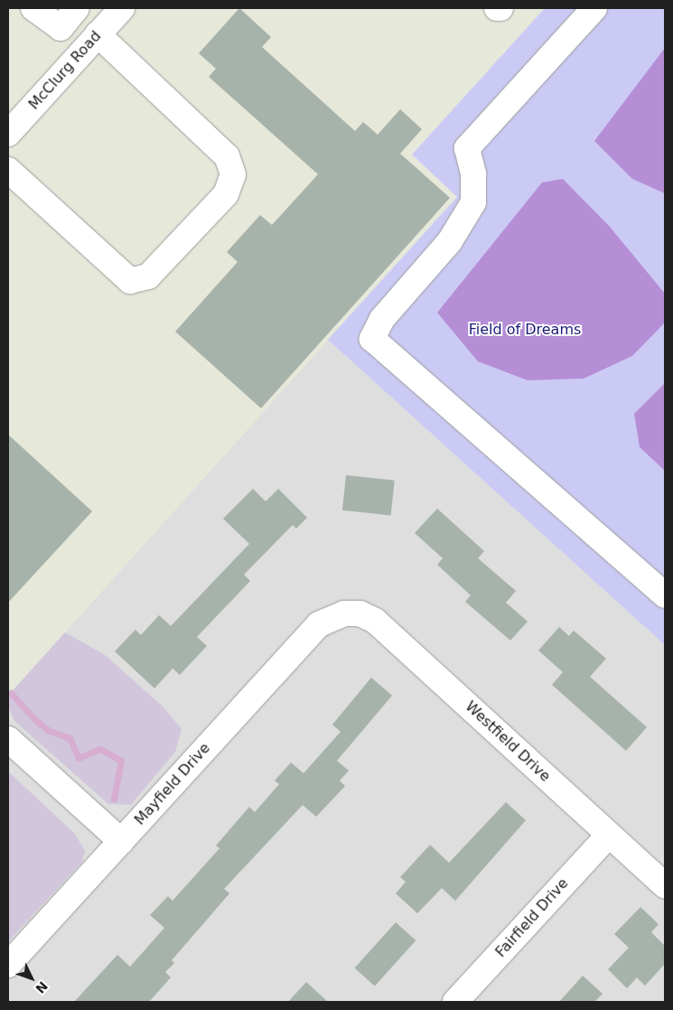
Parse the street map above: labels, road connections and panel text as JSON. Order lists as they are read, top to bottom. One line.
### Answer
{"streets":{"street":["McClurg Road","Westfield Drive","Mayfield Drive","Fairfield Drive"]},"crossings":[["Westfield Drive","Mayfield Drive"],["Westfield Drive","Fairfield Drive"]],"parks":["Field of Dreams"],"north":"bottom right"}
